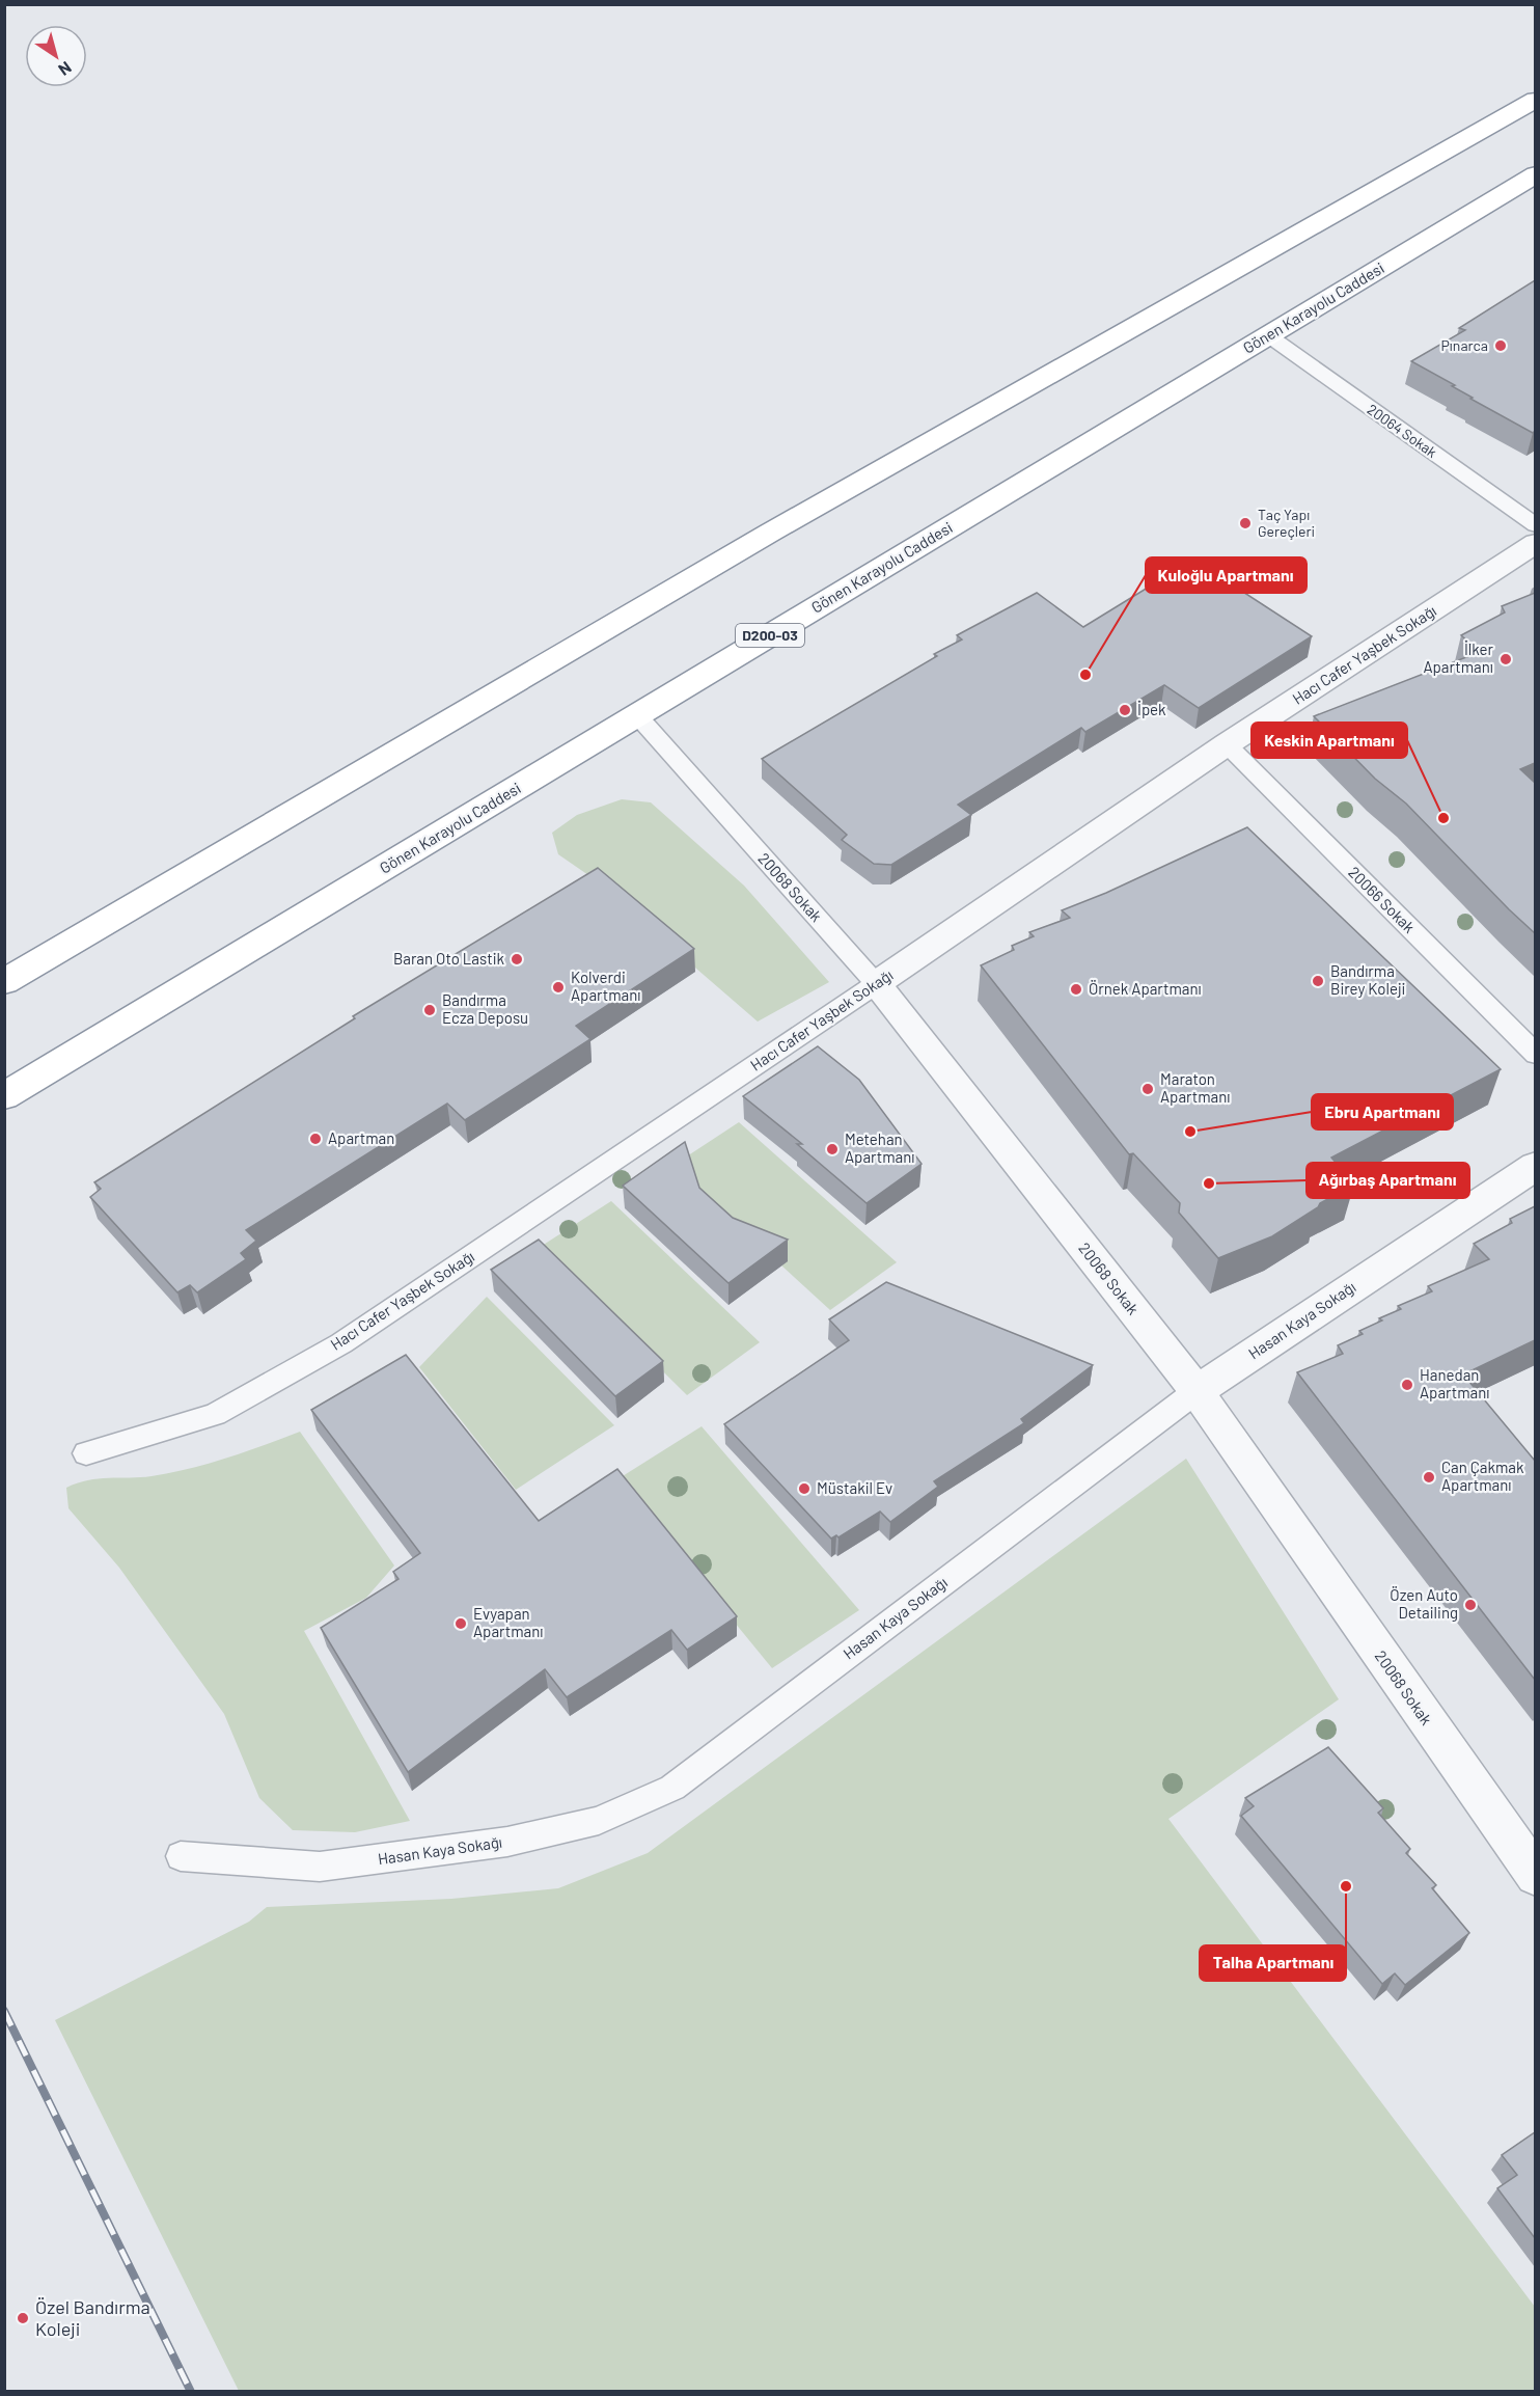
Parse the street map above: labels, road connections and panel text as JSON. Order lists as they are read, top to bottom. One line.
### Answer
{"streets":{"highway":["Gönen Karayolu Caddesi","D200-03"],"street":["Hacı Cafer Yaşbek Sokağı","20068 Sokak","Hasan Kaya Sokağı"],"lane":["20064 Sokak","20066 Sokak"]},"crossings":[["Gönen Karayolu Caddesi","20064 Sokak"],["Gönen Karayolu Caddesi","20068 Sokak"],["Hacı Cafer Yaşbek Sokağı","20068 Sokak"],["Hacı Cafer Yaşbek Sokağı","20066 Sokak"],["20068 Sokak","Hasan Kaya Sokağı"]],"places":["Pınarca","Taç Yapı Gereçleri","İlker Apartmanı","Kuloğlu Apartmanı","İpek","Keskin Apartmanı","Baran Oto Lastik","Bandırma Birey Koleji","Kolverdi Apartmanı","Örnek Apartmanı","Bandırma Ecza Deposu","Maraton Apartmanı","Ebru Apartmanı","Apartman","Metehan Apartmanı","Ağırbaş Apartmanı","Hanedan Apartmanı","Can Çakmak Apartmanı","Müstakil Ev","Özen Auto Detailing","Evyapan Apartmanı","Talha Apartmanı","Özel Bandırma Koleji"],"north":"bottom right"}
